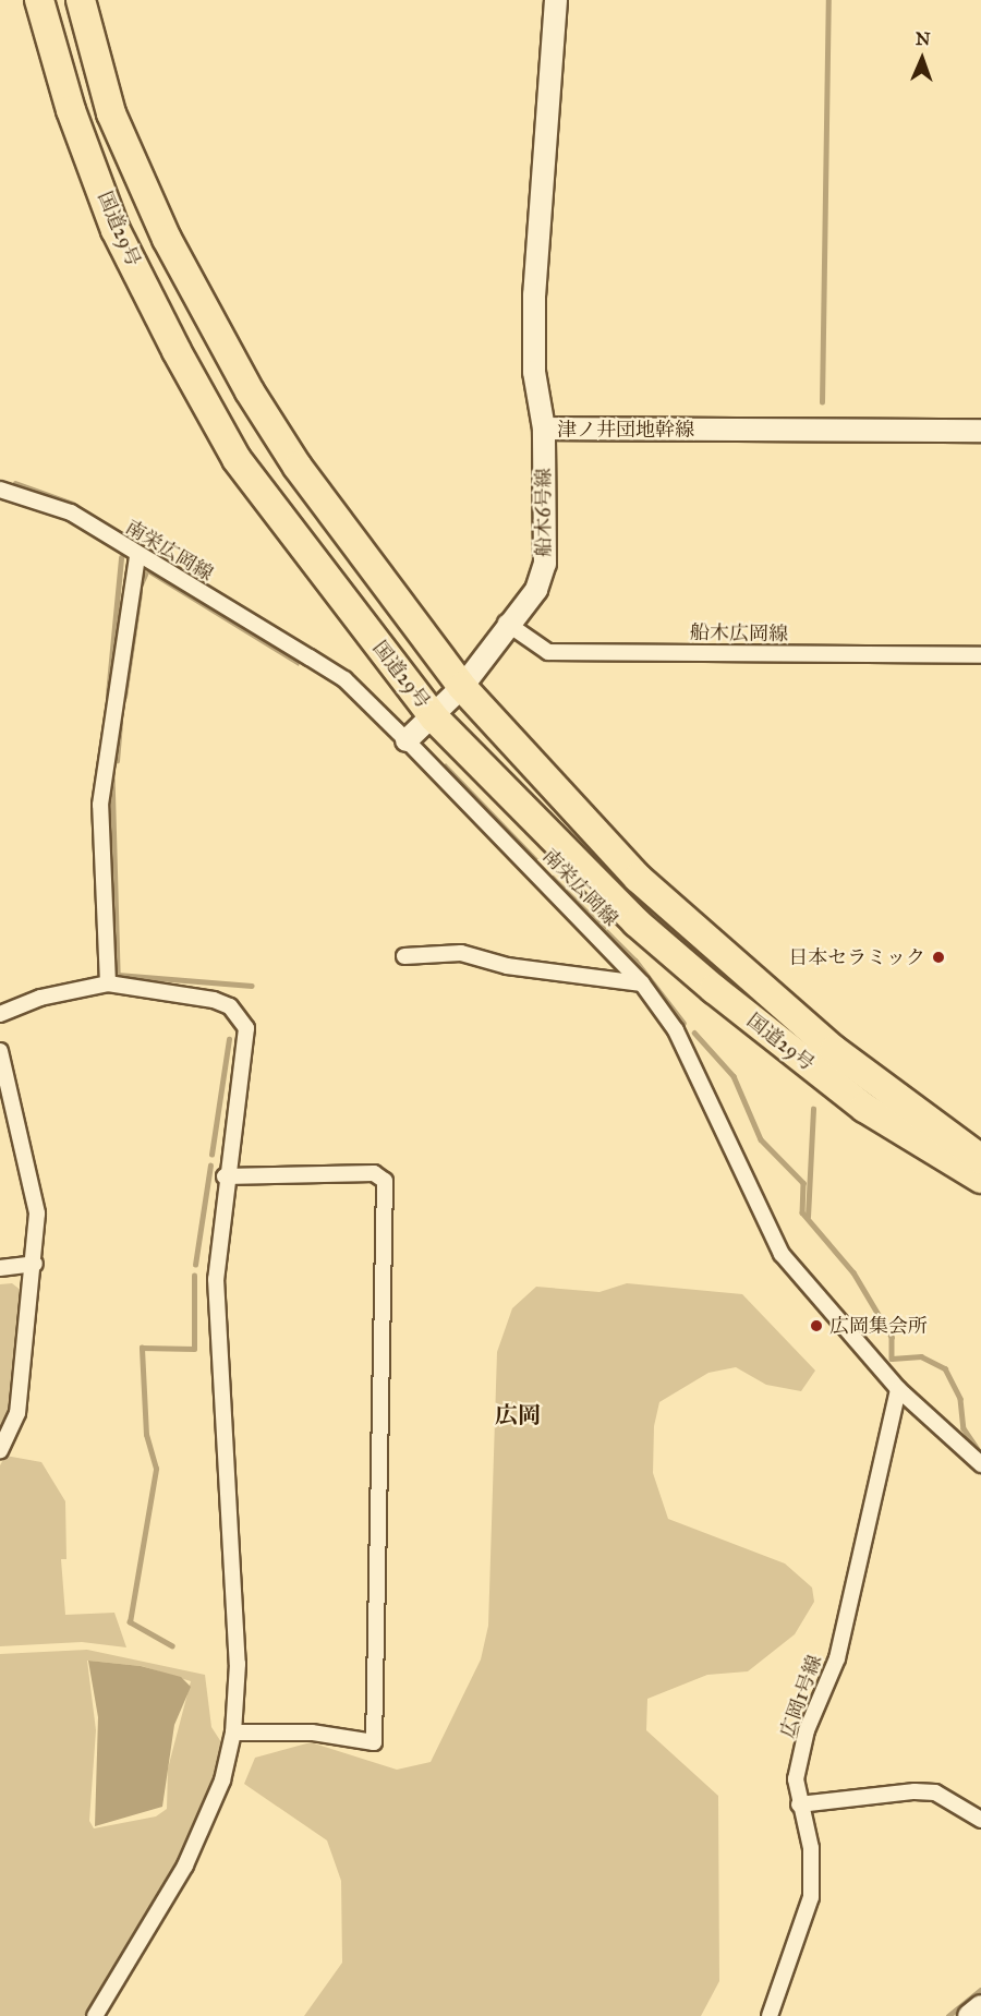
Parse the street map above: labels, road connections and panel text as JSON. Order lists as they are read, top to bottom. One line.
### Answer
{"streets":{"highway":["国道29号"],"street":["津ノ井団地幹線","船木6号線","南栄広岡線","船木広岡線","広岡1号線"]},"crossings":[["国道29号","船木6号線"],["津ノ井団地幹線","船木6号線"],["船木6号線","南栄広岡線"],["船木6号線","船木広岡線"],["南栄広岡線","広岡1号線"]],"districts":["広岡"],"places":["日本セラミック","広岡集会所"],"north":"top"}
